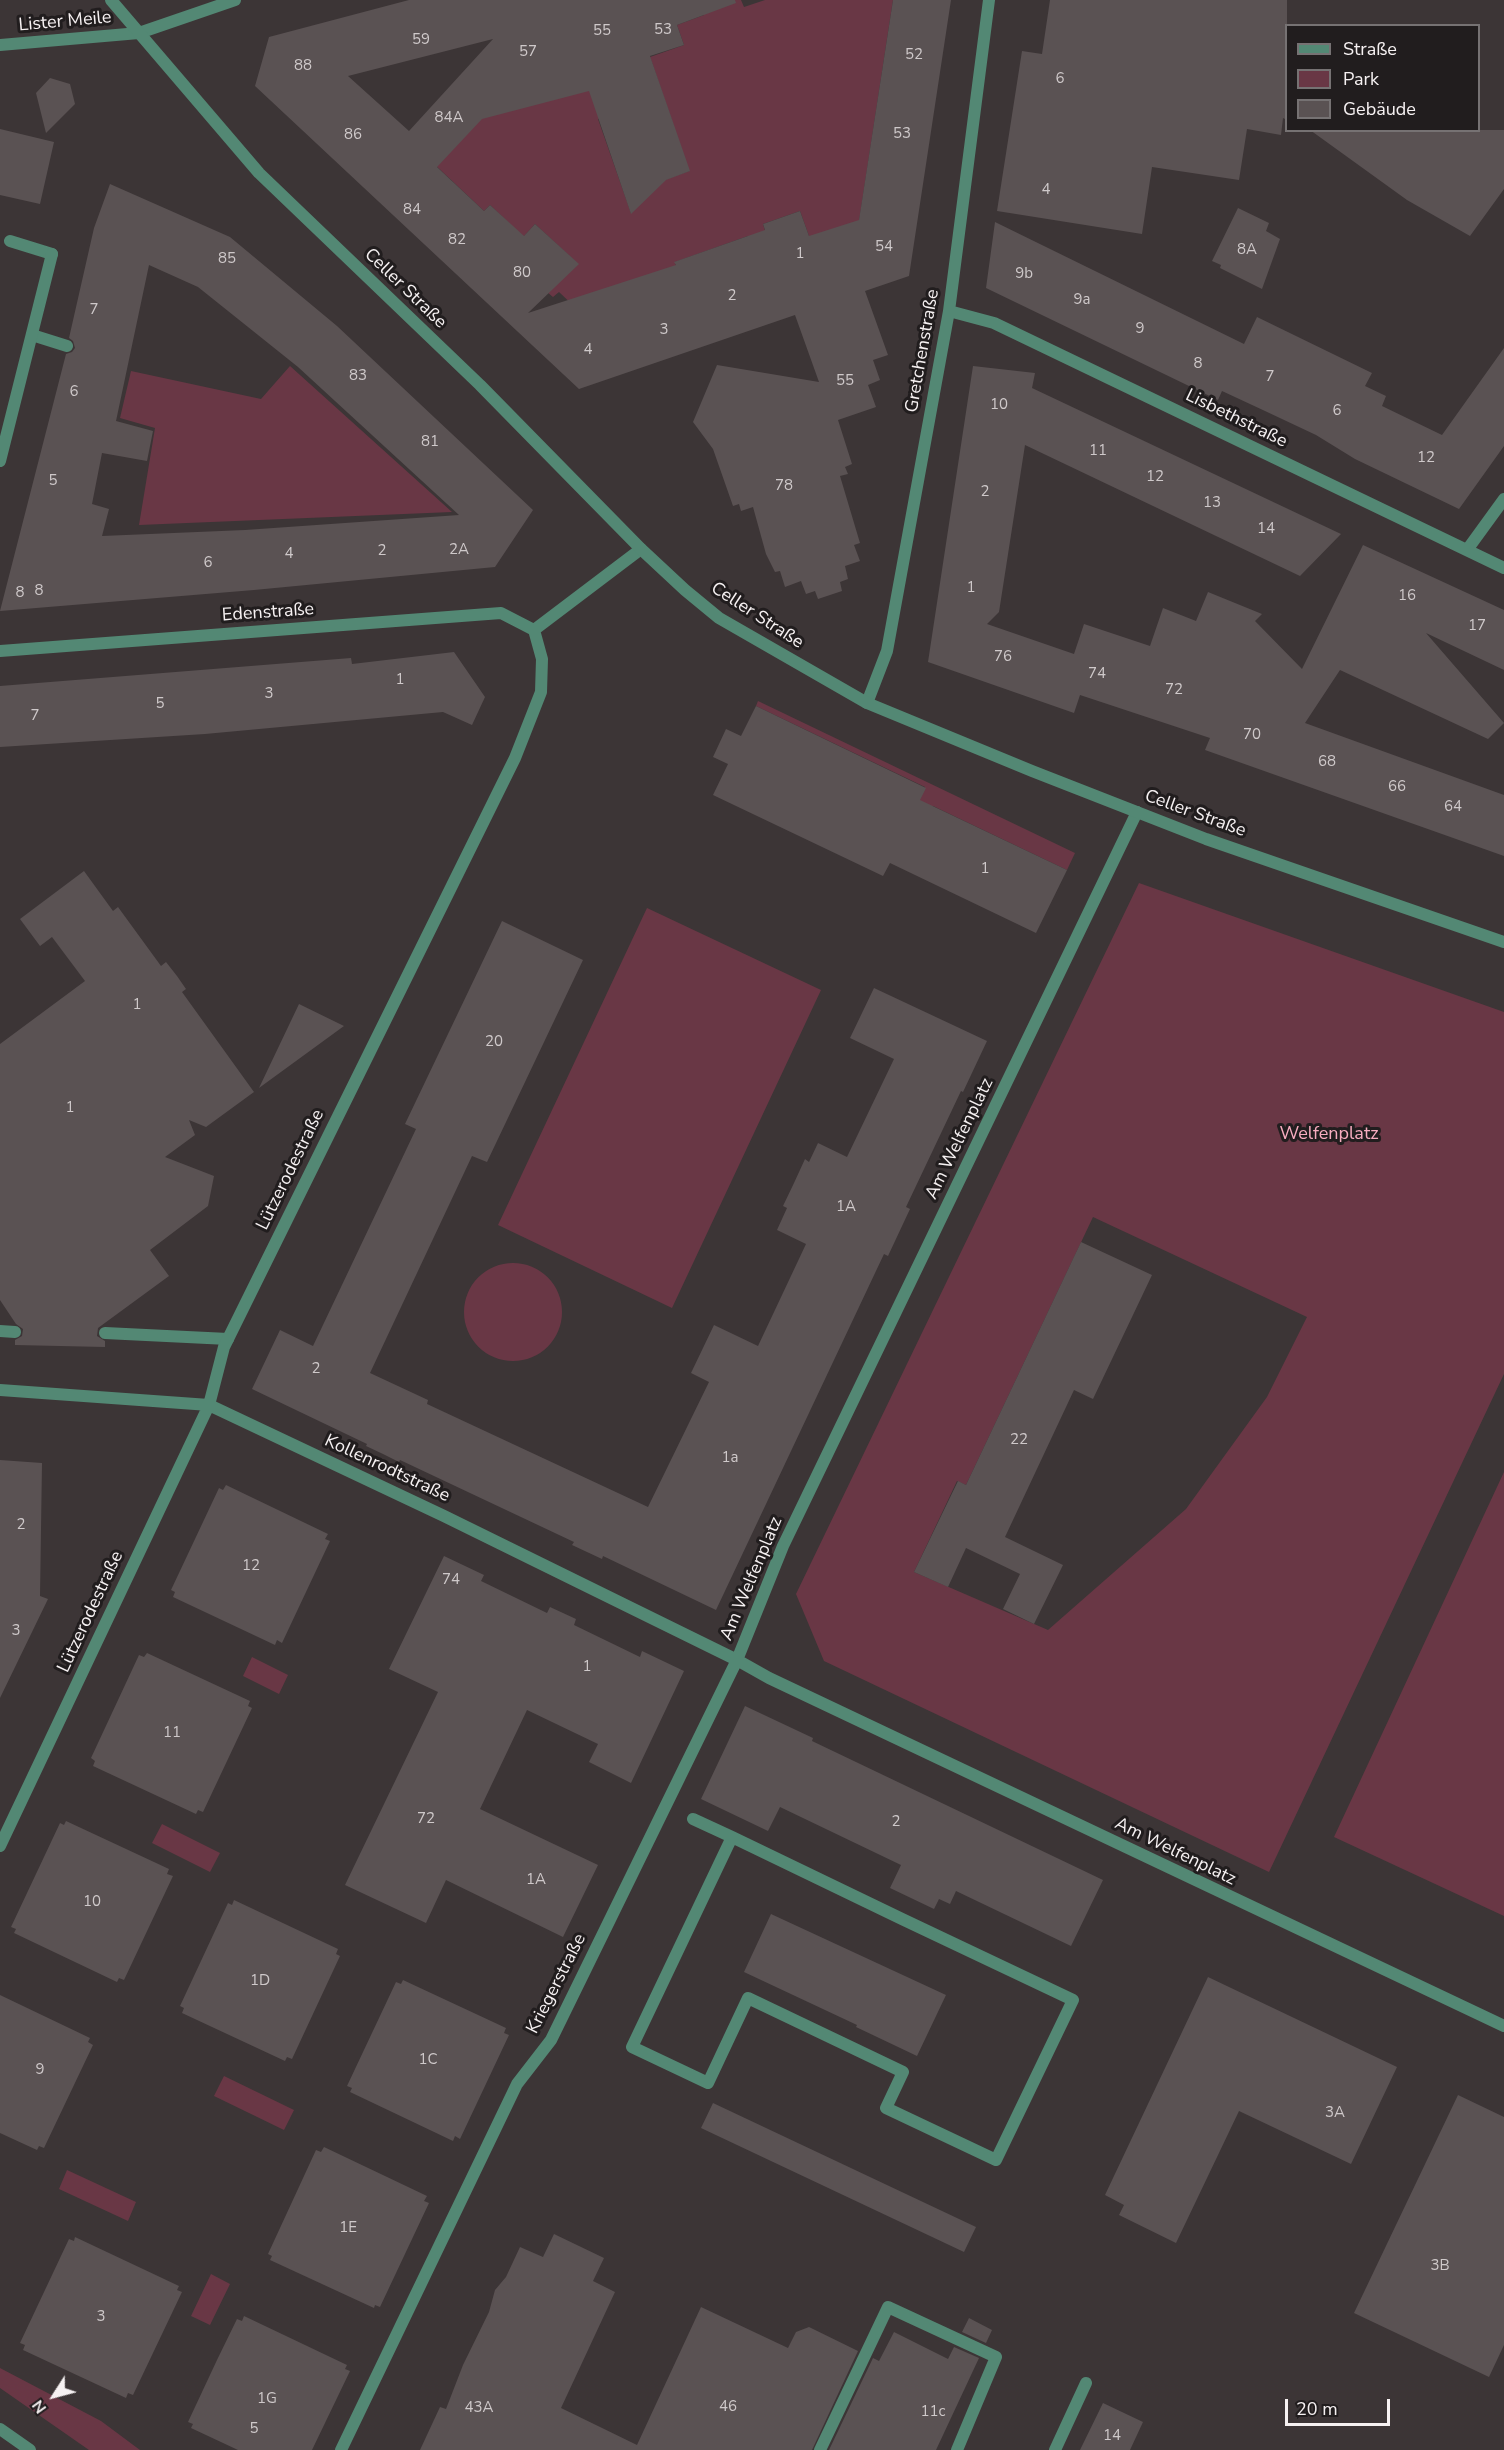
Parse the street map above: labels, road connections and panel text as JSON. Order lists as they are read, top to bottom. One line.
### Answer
{"streets":{"street":["Lister Meile","Celler Straße","Gretchenstraße","Lisbethstraße","Edenstraße","Am Welfenplatz","Lützerodestraße","Kollenrodtstraße","Kriegerstraße"]},"crossings":[["Lister Meile","Celler Straße"],["Celler Straße","Gretchenstraße"],["Celler Straße","Am Welfenplatz"],["Gretchenstraße","Lisbethstraße"],["Edenstraße","Lützerodestraße"],["Am Welfenplatz","Kollenrodtstraße"],["Am Welfenplatz","Kriegerstraße"],["Lützerodestraße","Kollenrodtstraße"],["Kollenrodtstraße","Kriegerstraße"]],"parks":["Welfenplatz"],"house_numbers":["53","55","59","57","52","88","6","84A","53","86","4","84","82","54","8A","1","85","80","9b","2","9a","7","9","3","4","8","83","7","55","6","10","6","81","11","12","12","5","78","2","13","14","2A","2","4","6","1","8","8","16","17","76","74","1","72","3","5","7","70","68","66","64","1","1","20","1","1A","2","22","1a","2","12","74","3","1","11","72","2","1A","10","1D","1C","9","3A","1E","3B","3","1G","46","43A","11c","5","14"],"legend":["Straße","Park","Gebäude"],"scale_bar":"20 m","north":"bottom left"}
